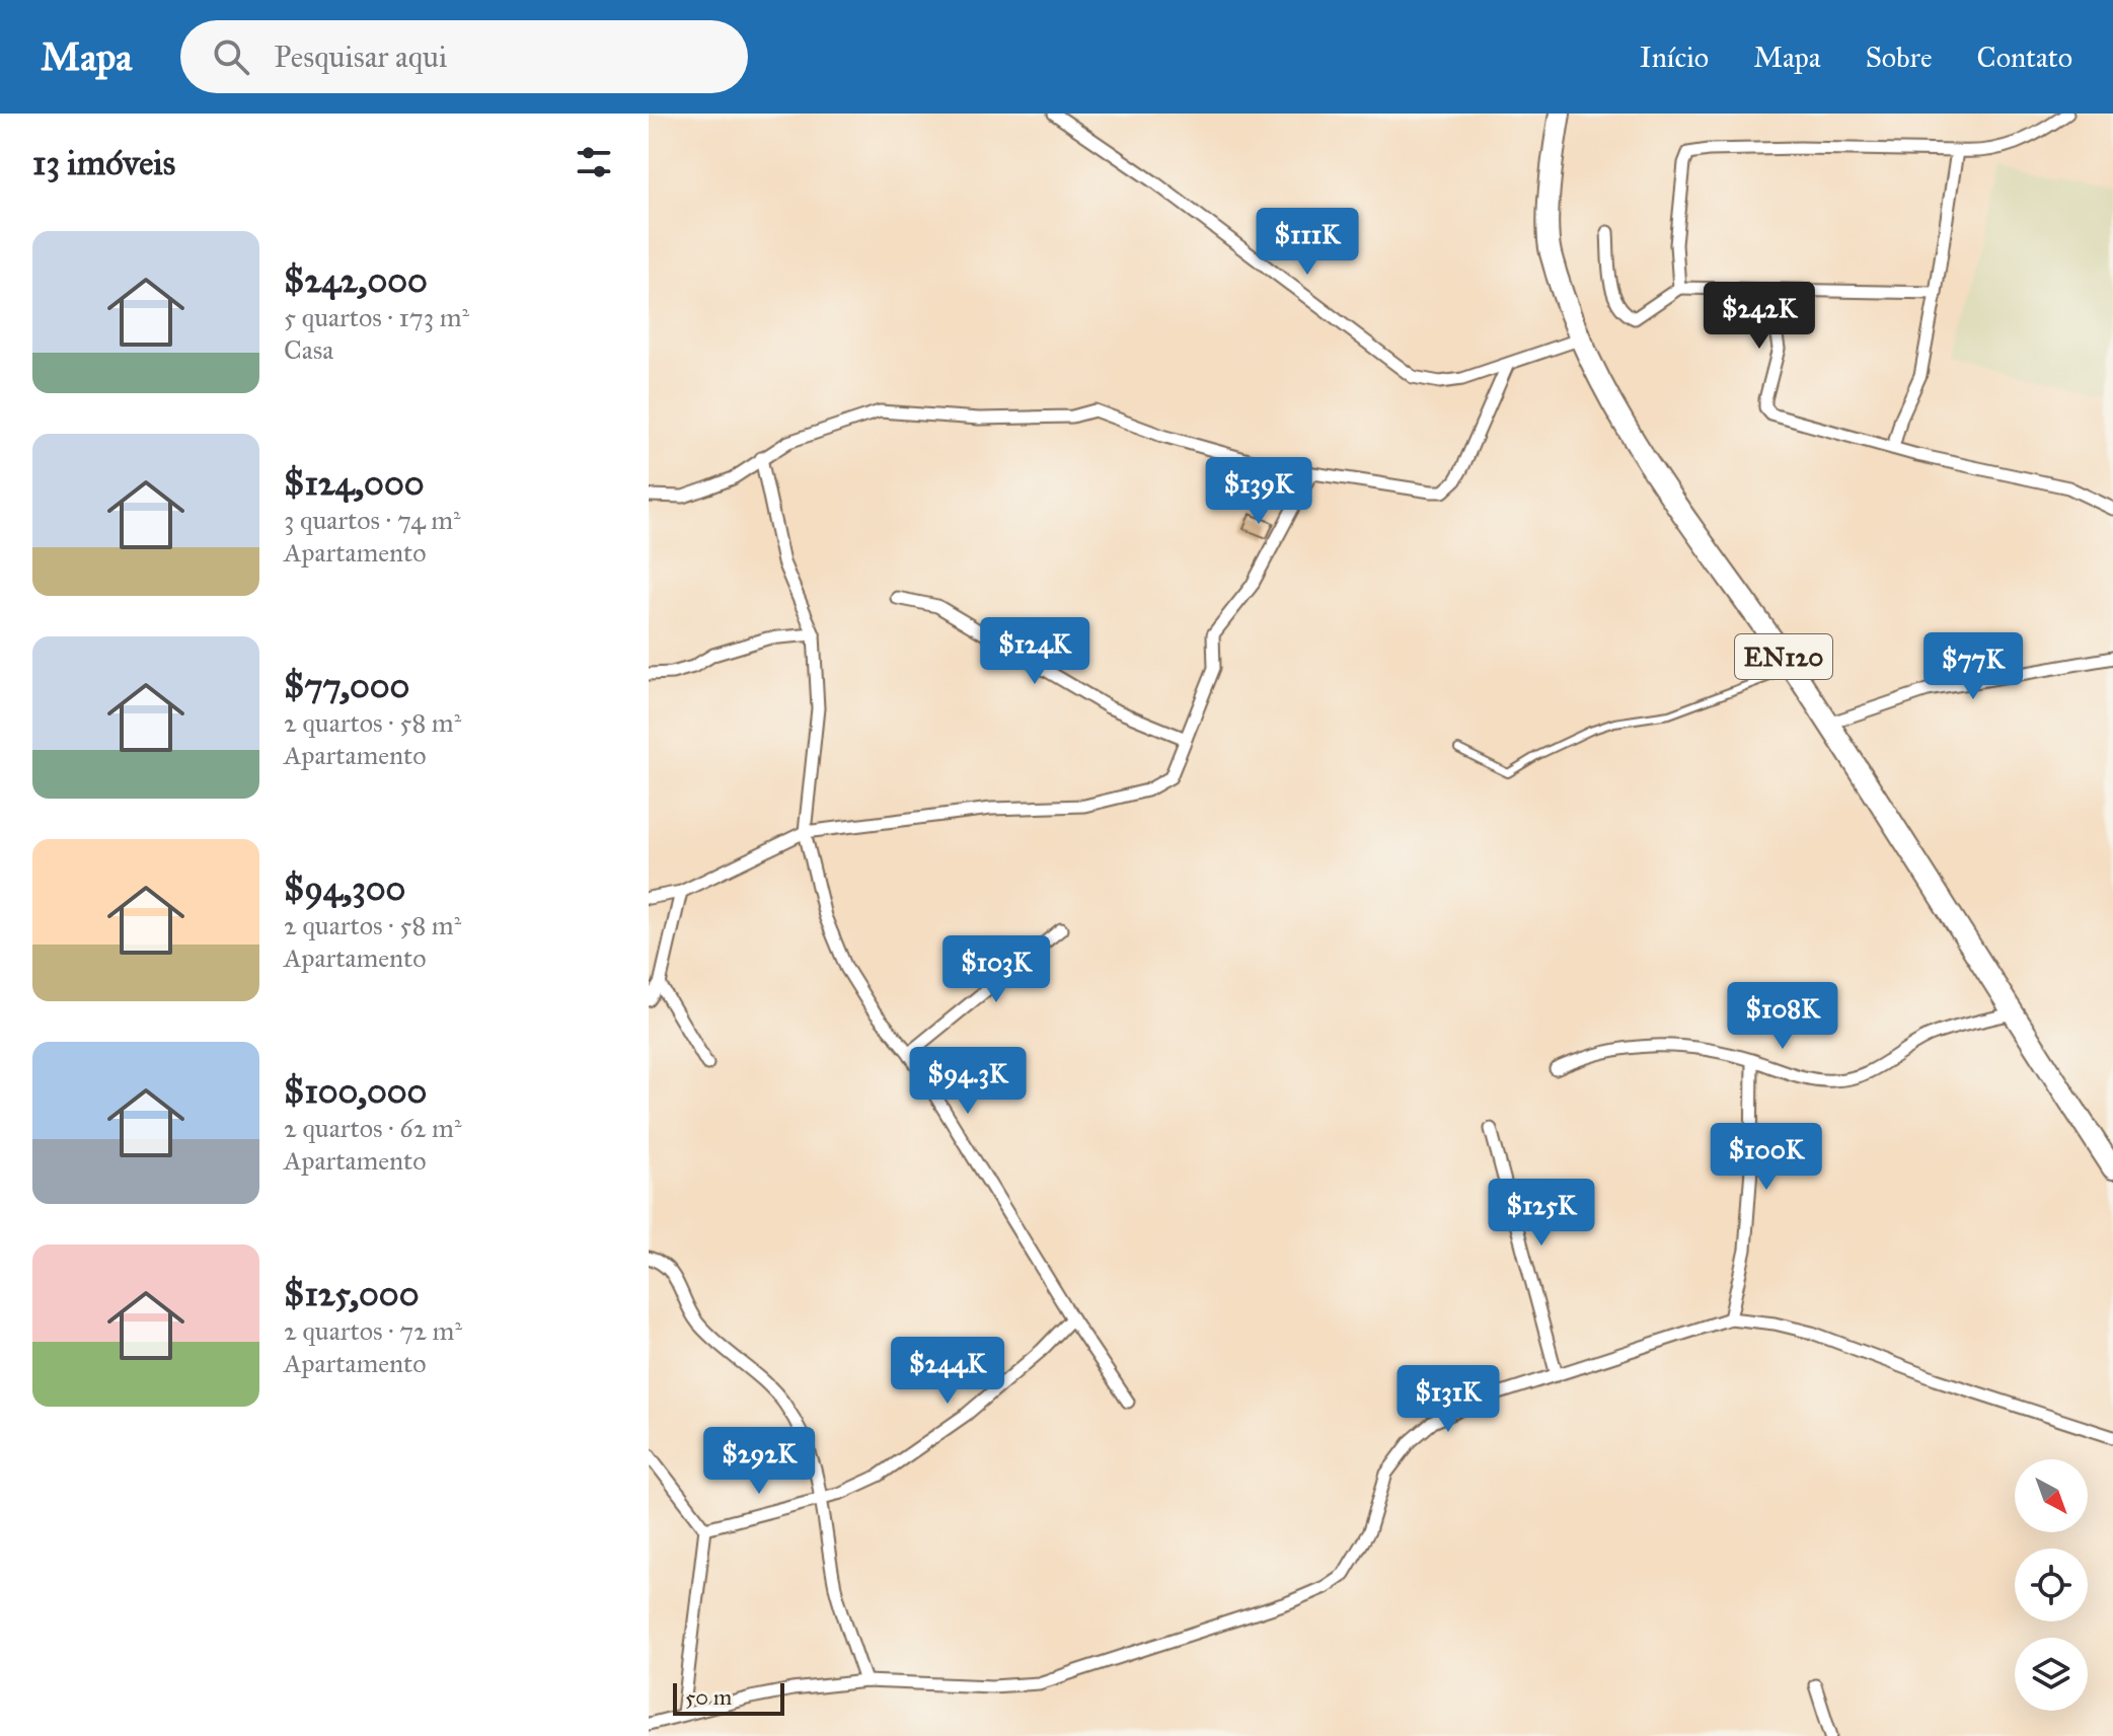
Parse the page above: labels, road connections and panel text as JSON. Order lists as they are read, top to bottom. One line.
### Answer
{"streets":{"highway":["EN120"]},"scale_bar":"50 m","north":"bottom right","page":{"header":"Mapa","search":"Pesquisar aqui","nav":["Início","Mapa","Sobre","Contato"],"heading":"13 imóveis","price":["$111K","$242K","$139K","$124K","$77K","$103K","$108K","$94.3K","$100K","$125K","$244K","$131K","$292K"],"list":[{"name":"$242,000","note":"5 quartos · 173 m² · Casa"},{"name":"$124,000","note":"3 quartos · 74 m² · Apartamento"},{"name":"$77,000","note":"2 quartos · 58 m² · Apartamento"},{"name":"$94,300","note":"2 quartos · 58 m² · Apartamento"},{"name":"$100,000","note":"2 quartos · 62 m² · Apartamento"},{"name":"$125,000","note":"2 quartos · 72 m² · Apartamento"}],"scale":"50 m"}}
